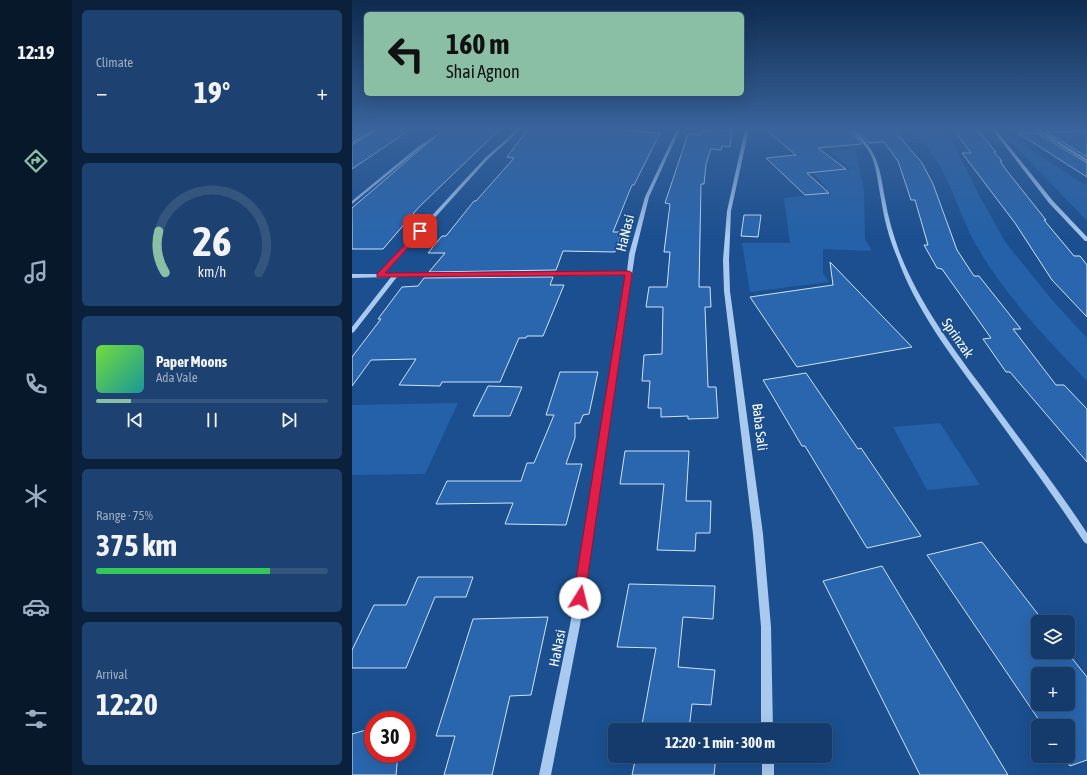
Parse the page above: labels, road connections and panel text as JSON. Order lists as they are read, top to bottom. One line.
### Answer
{"streets":{"street":["HaNasi","Sprinzak","Baba Sali"]},"page":{"tabs":"12:19","tile":["Climate",["Range · 75%","375 km"],["Arrival","12:20"]],"turn":["160 m","Shai Agnon"],"heat":["−","19°","+"],"song":["Paper Moons","Ada Vale"],"map_buttons":["+","−"],"limit":"30","trip":"12:20 · 1 min · 300 m","gauge":["26","km/h"]}}
